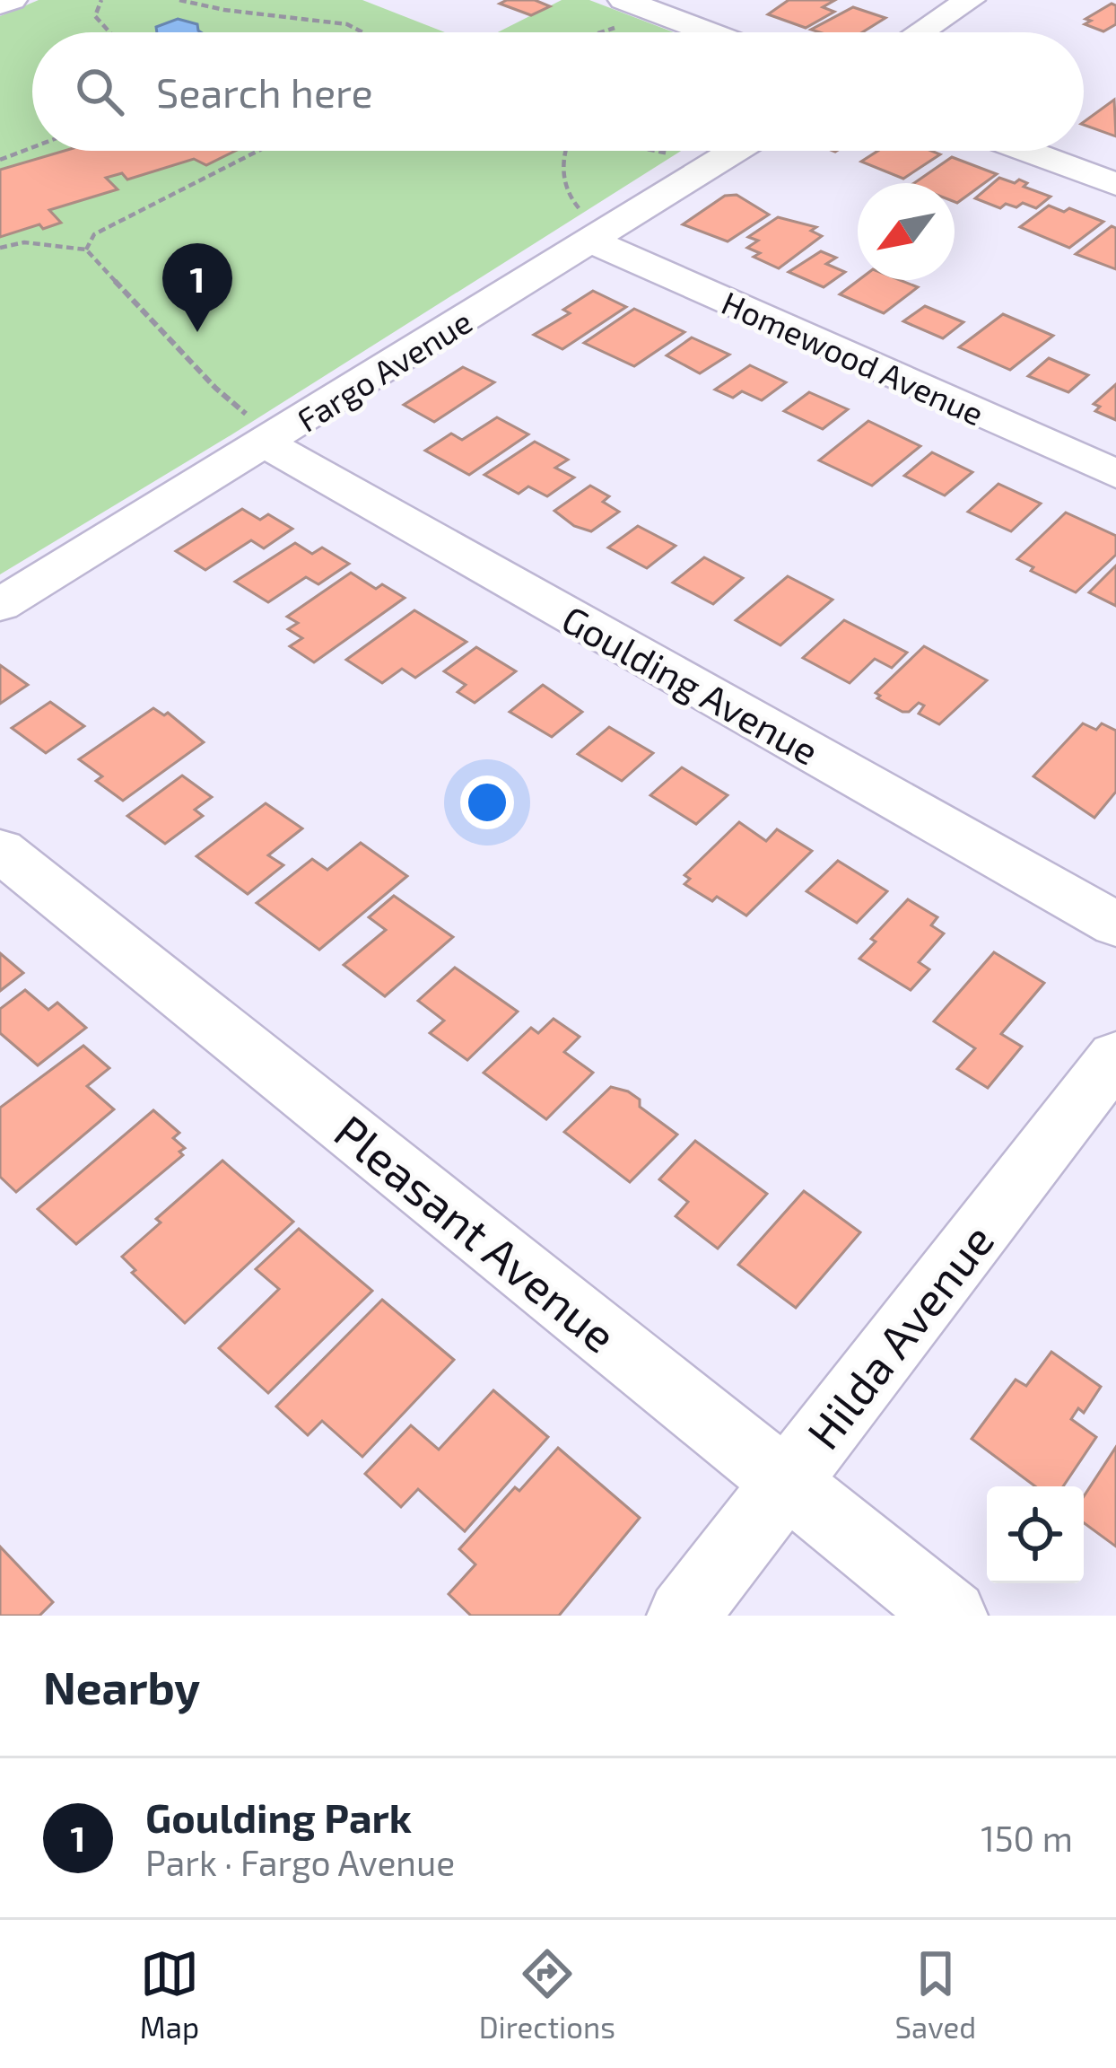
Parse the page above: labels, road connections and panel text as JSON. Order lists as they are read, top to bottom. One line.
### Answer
{"streets":{"street":["Homewood Avenue","Fargo Avenue","Goulding Avenue","Pleasant Avenue","Hilda Avenue"]},"crossings":[["Homewood Avenue","Fargo Avenue"],["Fargo Avenue","Goulding Avenue"],["Pleasant Avenue","Hilda Avenue"]],"north":"bottom left","page":{"search":"Search here","pins":"1","heading":"Nearby","list":[{"mark":"1","name":"Goulding Park","note":"Park · Fargo Avenue","value":"150 m"}],"nav":["Map","Directions","Saved"]}}
